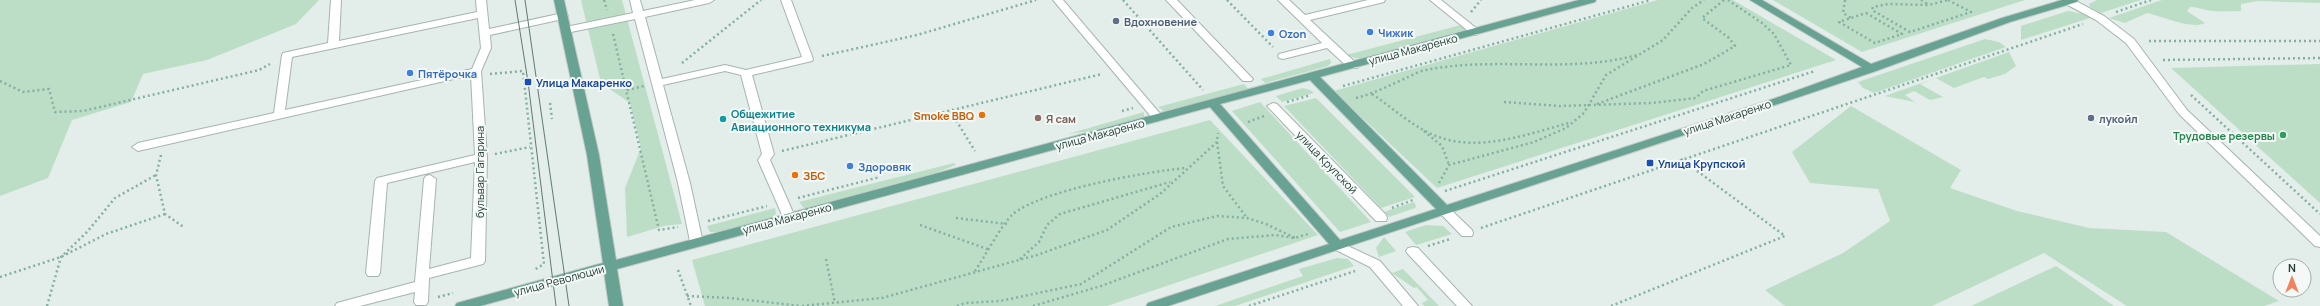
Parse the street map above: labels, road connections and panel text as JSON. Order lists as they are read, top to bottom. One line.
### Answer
{"streets":{"main road":["улица Макаренко","улица Революции"],"street":["улица Крупской","бульвар Гагарина"]},"crossings":[["улица Макаренко","улица Революции"]],"places":{"other":["Вдохновение","Чижик","Ozon","Пятёрочка","Smoke BBQ","Я сам","лукойл","Общежитие Авиационного техникума","Трудовые резервы","Здоровяк","ЗБС"],"transit":["Улица Макаренко","Улица Крупской"]},"north":"top"}
